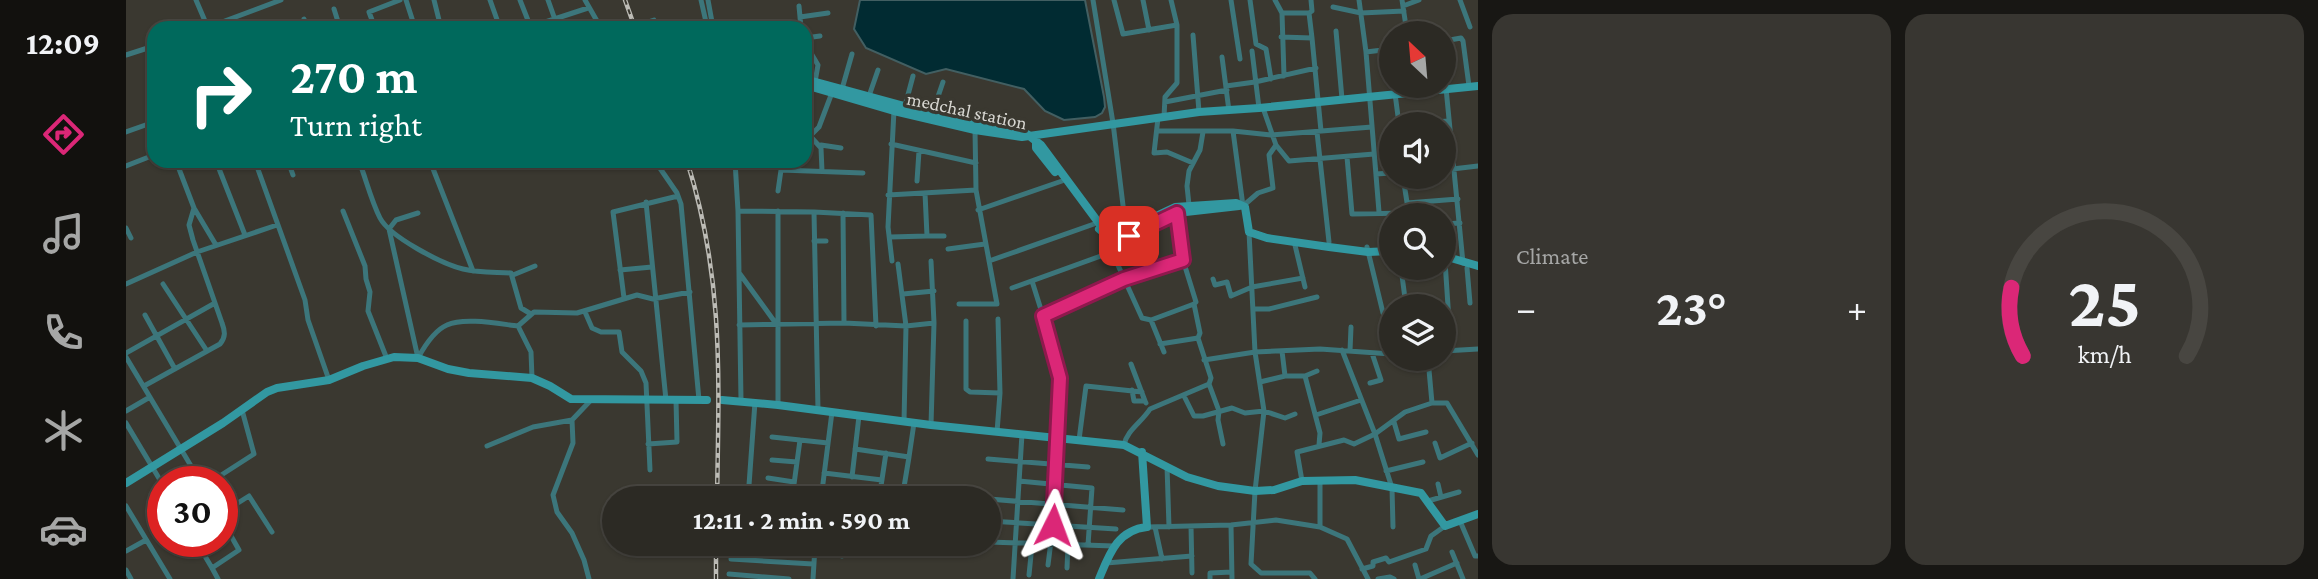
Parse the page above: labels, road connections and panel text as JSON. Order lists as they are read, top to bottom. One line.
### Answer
{"streets":{"street":["medchal station"]},"north":"top left","page":{"tabs":"12:09","tile":"Climate","turn":["270 m","Turn right"],"heat":["−","23°","+"],"limit":"30","trip":"12:11 · 2 min · 590 m","gauge":["25","km/h"]}}
